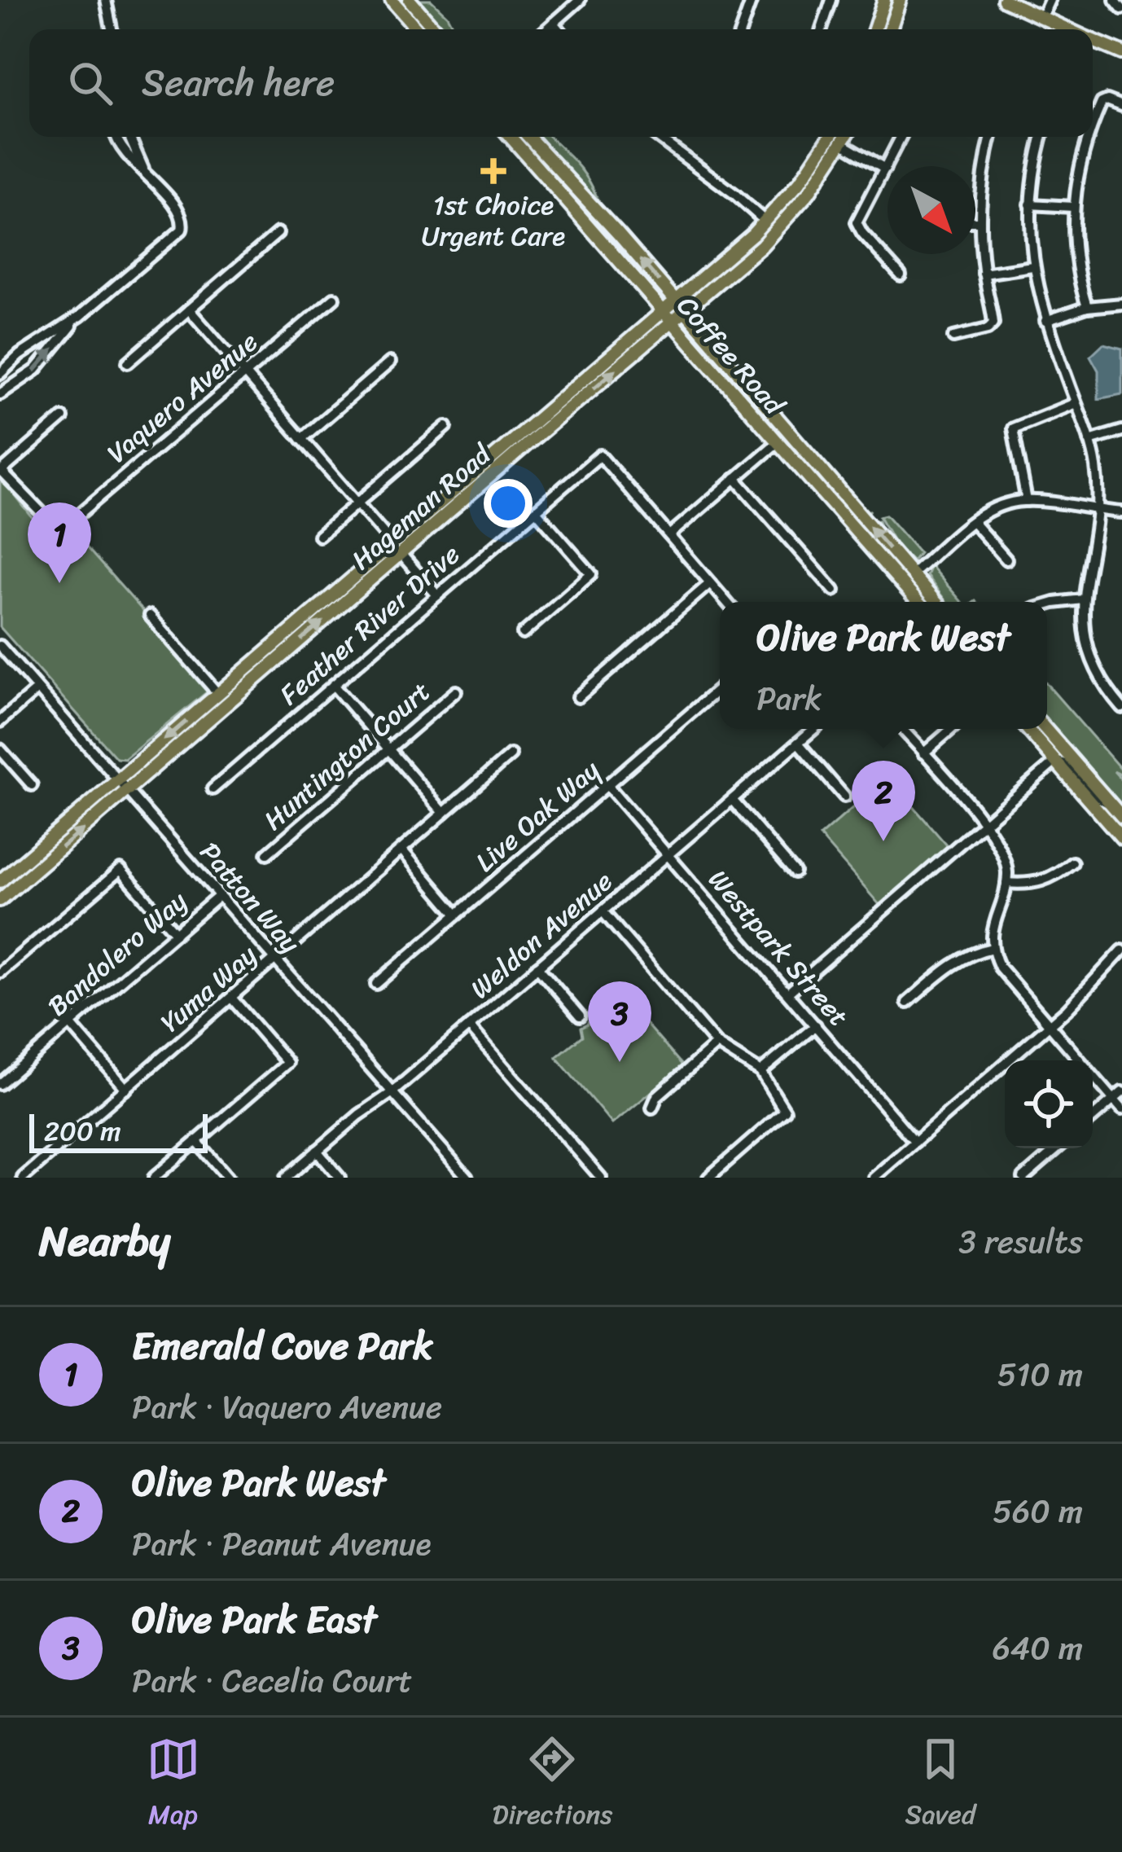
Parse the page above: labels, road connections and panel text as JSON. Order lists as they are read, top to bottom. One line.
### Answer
{"streets":{"main road":["Coffee Road","Hageman Road"],"street":["Vaquero Avenue","Feather River Drive","Huntington Court","Live Oak Way","Patton Way","Weldon Avenue","Westpark Street","Bandolero Way","Yuma Way"]},"crossings":[["Coffee Road","Hageman Road"],["Hageman Road","Patton Way"],["Live Oak Way","Westpark Street"],["Patton Way","Weldon Avenue"],["Patton Way","Bandolero Way"],["Patton Way","Yuma Way"],["Weldon Avenue","Westpark Street"]],"places":{"health":["1st Choice Urgent Care"]},"scale_bar":"200 m","north":"bottom right","page":{"search":"Search here","pins":["1","2","3"],"popup":["Olive Park West","Park"],"scale":"200 m","heading":["Nearby","3 results"],"list":[{"mark":"1","name":"Emerald Cove Park","note":"Park · Vaquero Avenue","value":"510 m"},{"mark":"2","name":"Olive Park West","note":"Park · Peanut Avenue","value":"560 m"},{"mark":"3","name":"Olive Park East","note":"Park · Cecelia Court","value":"640 m"}],"nav":["Map","Directions","Saved"]}}
